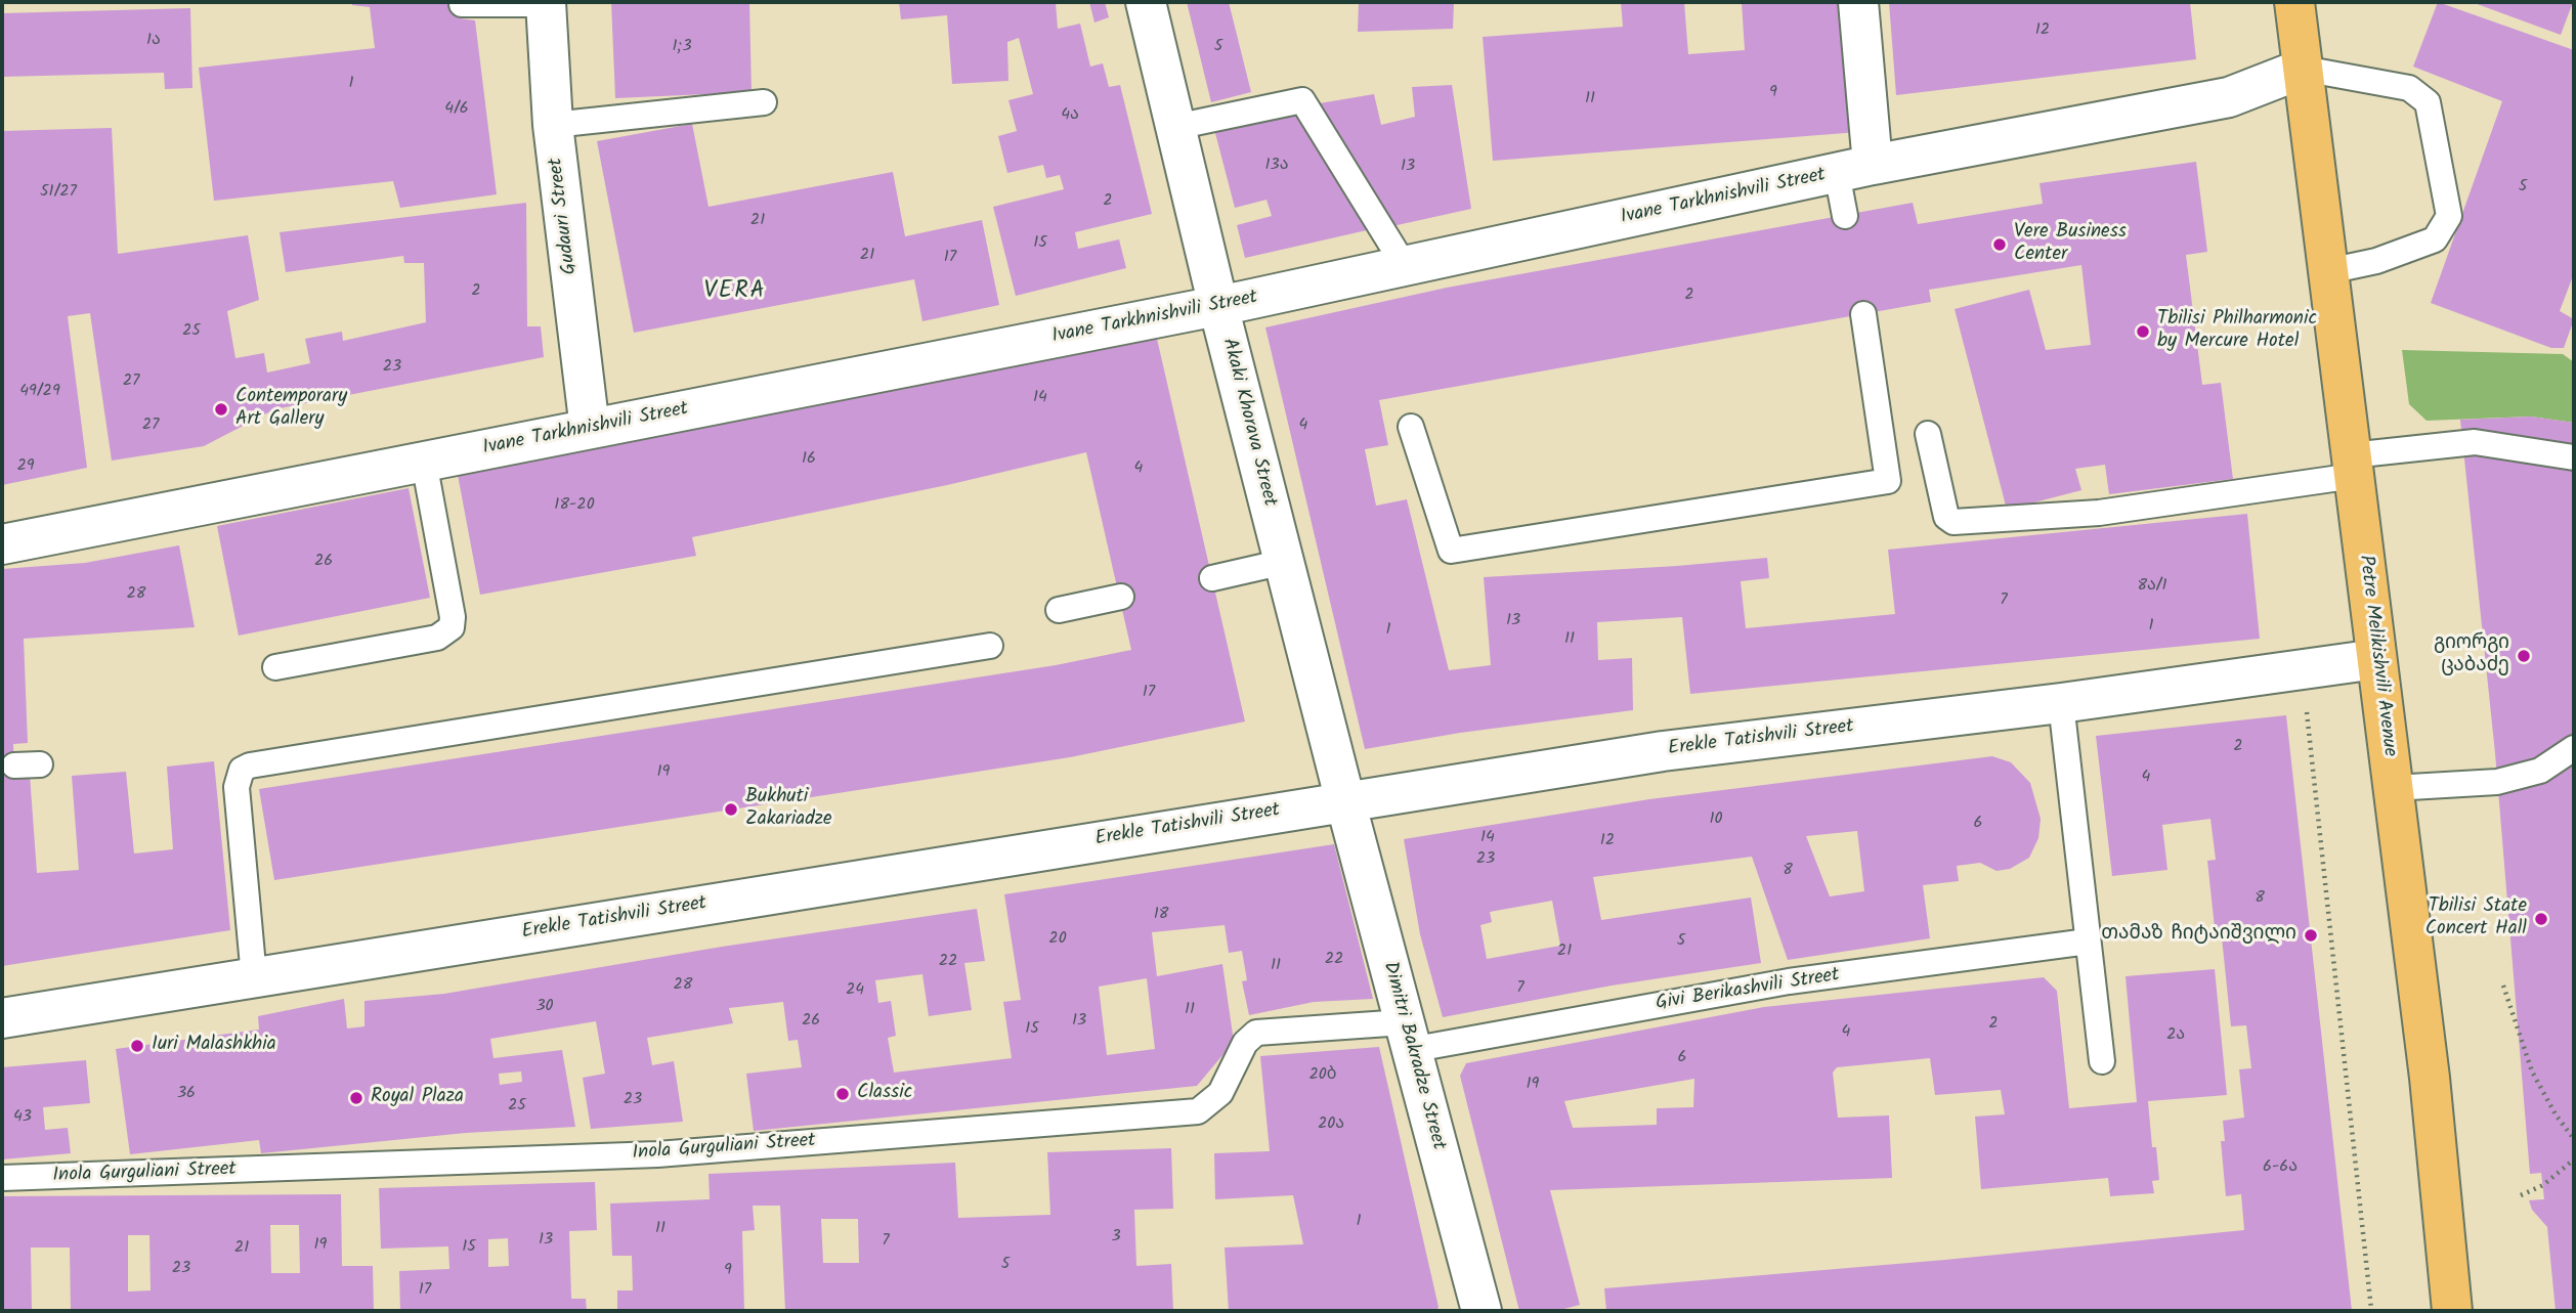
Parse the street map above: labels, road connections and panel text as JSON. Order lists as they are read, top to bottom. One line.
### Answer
{"streets":{"main road":["Petre Melikishvili Avenue"],"street":["Ivane Tarkhnishvili Street","Gudauri Street","Akaki Khorava Street","Erekle Tatishvili Street","Dimitri Bakradze Street"],"lane":["Givi Berikashvili Street","Inola Gurguliani Street"]},"crossings":[["Ivane Tarkhnishvili Street","Gudauri Street"],["Ivane Tarkhnishvili Street","Akaki Khorava Street"],["Ivane Tarkhnishvili Street","Petre Melikishvili Avenue"],["Akaki Khorava Street","Erekle Tatishvili Street"],["Akaki Khorava Street","Dimitri Bakradze Street"],["Petre Melikishvili Avenue","Erekle Tatishvili Street"],["Erekle Tatishvili Street","Dimitri Bakradze Street"],["Givi Berikashvili Street","Dimitri Bakradze Street"],["Givi Berikashvili Street","Inola Gurguliani Street"],["Dimitri Bakradze Street","Inola Gurguliani Street"]],"districts":["VERA"],"places":["Vere Business Center","Tbilisi Philharmonic by Mercure Hotel","Contemporary Art Gallery","გიორგი ცაბაძე","Bukhuti Zakariadze","Tbilisi State Concert Hall","თამაზ ჩიტაიშვილი","Iuri Malashkhia","Classic","Royal Plaza"],"house_numbers":["12","1ა","1;3","5","1","9","11","4/6","4ა","13ა","13","5","51/27","2","21","15","21","17","2","2","25","23","27","49/29","14","27","4","16","29","4","18-20","26","8ა/1","28","7","13","1","1","11","17","2","19","4","10","6","14","12","23","8","8","18","20","5","21","22","22","11","28","7","24","30","11","26","13","2","15","4","2ა","6","20ბ","19","36","23","25","43","20ა","6-6ა","1","11","3","13","7","19","15","21","5","23","9","17"]}
